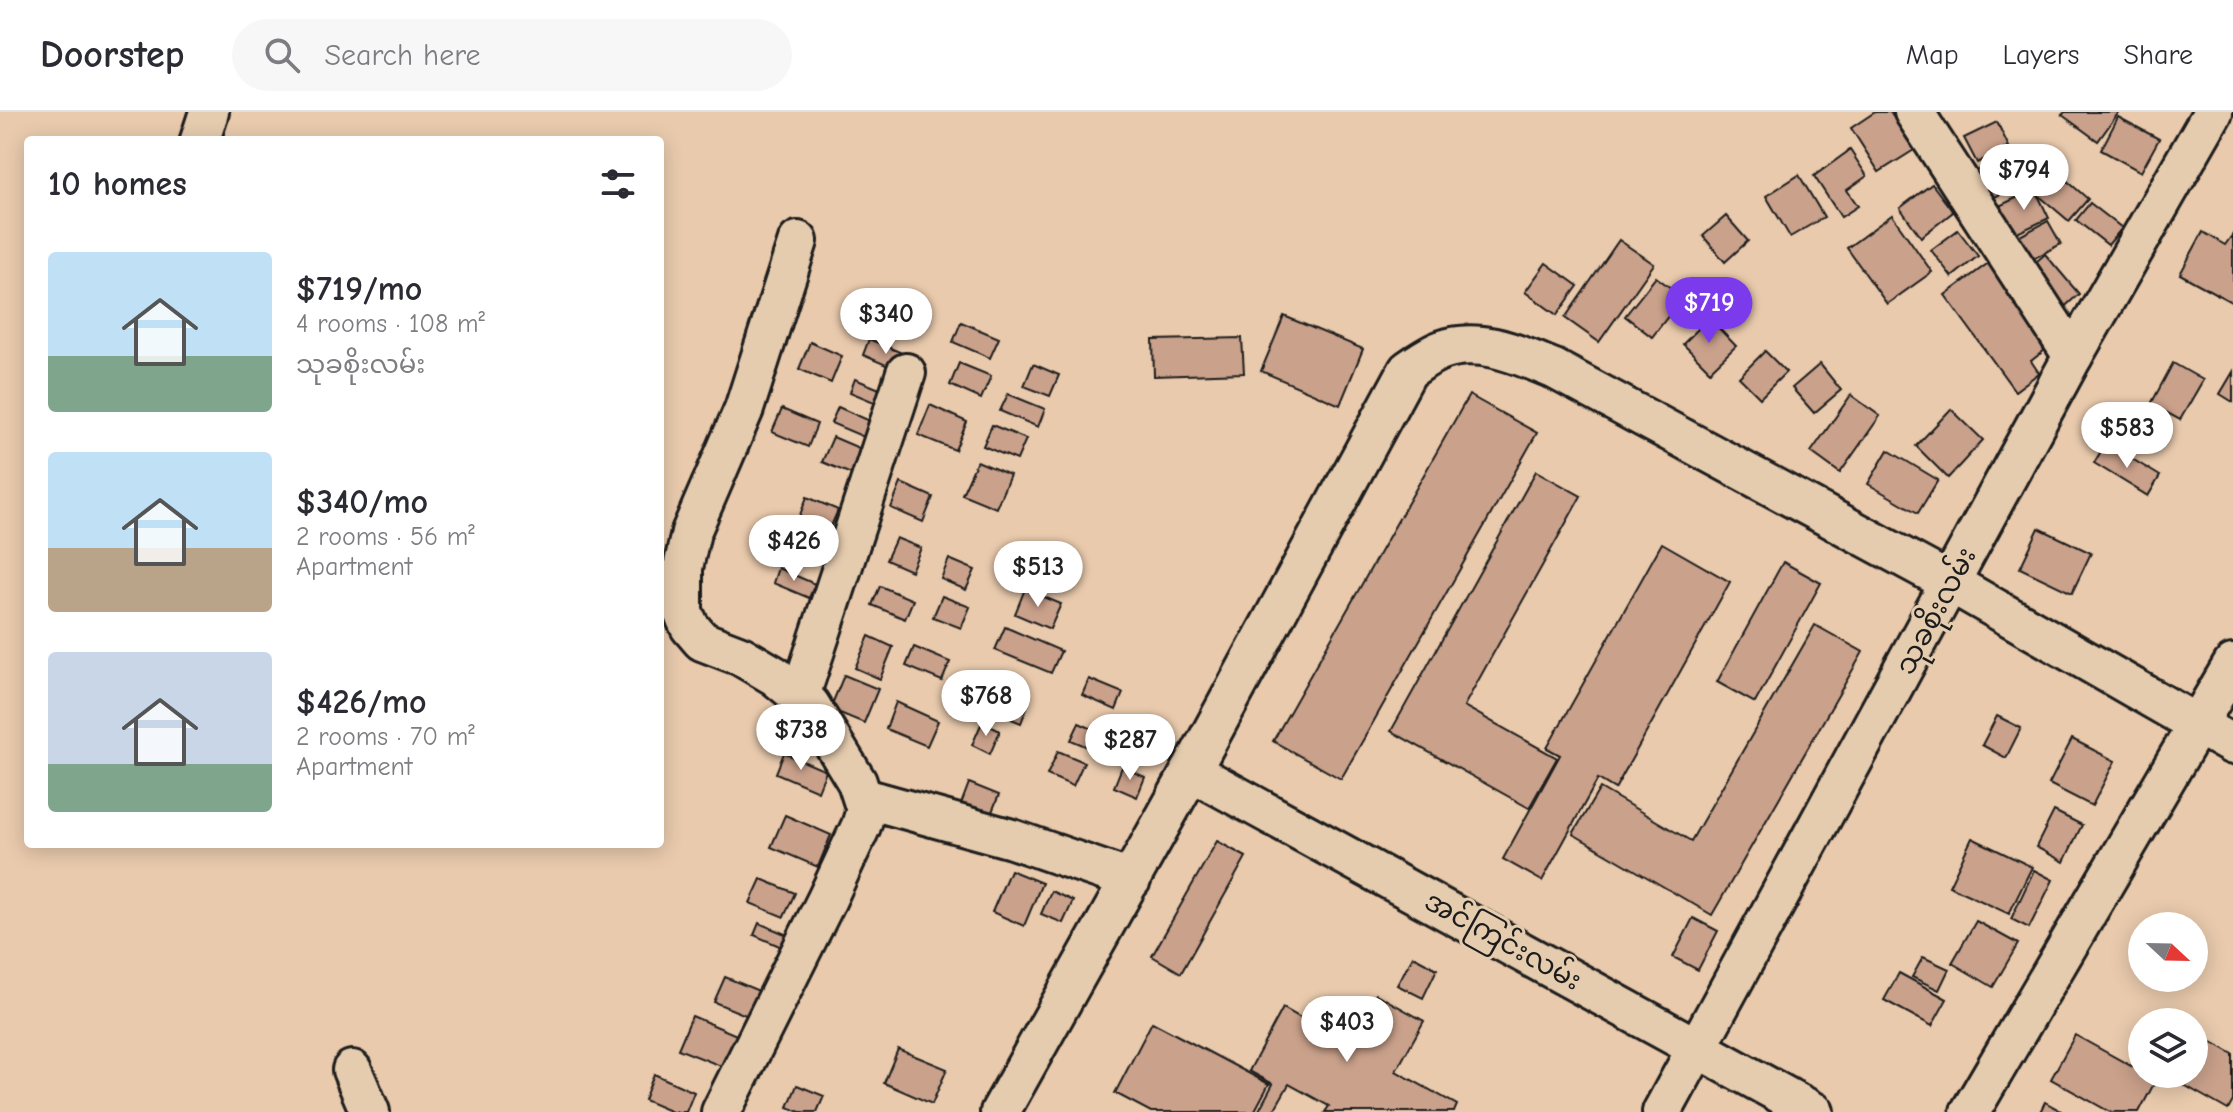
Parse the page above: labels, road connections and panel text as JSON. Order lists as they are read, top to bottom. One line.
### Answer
{"streets":{"street":["သုခစိုးလမ်း","အင်ကြင်းလမ်း"]},"crossings":[["သုခစိုးလမ်း","အင်ကြင်းလမ်း"]],"north":"right","page":{"header":"Doorstep","search":"Search here","nav":["Map","Layers","Share"],"heading":"10 homes","price":["$794","$719","$340","$583","$426","$513","$768","$738","$287","$403"],"list":[{"name":"$719/mo","note":"4 rooms · 108 m² · သုခစိုးလမ်း"},{"name":"$340/mo","note":"2 rooms · 56 m² · Apartment"},{"name":"$426/mo","note":"2 rooms · 70 m² · Apartment"}]}}
